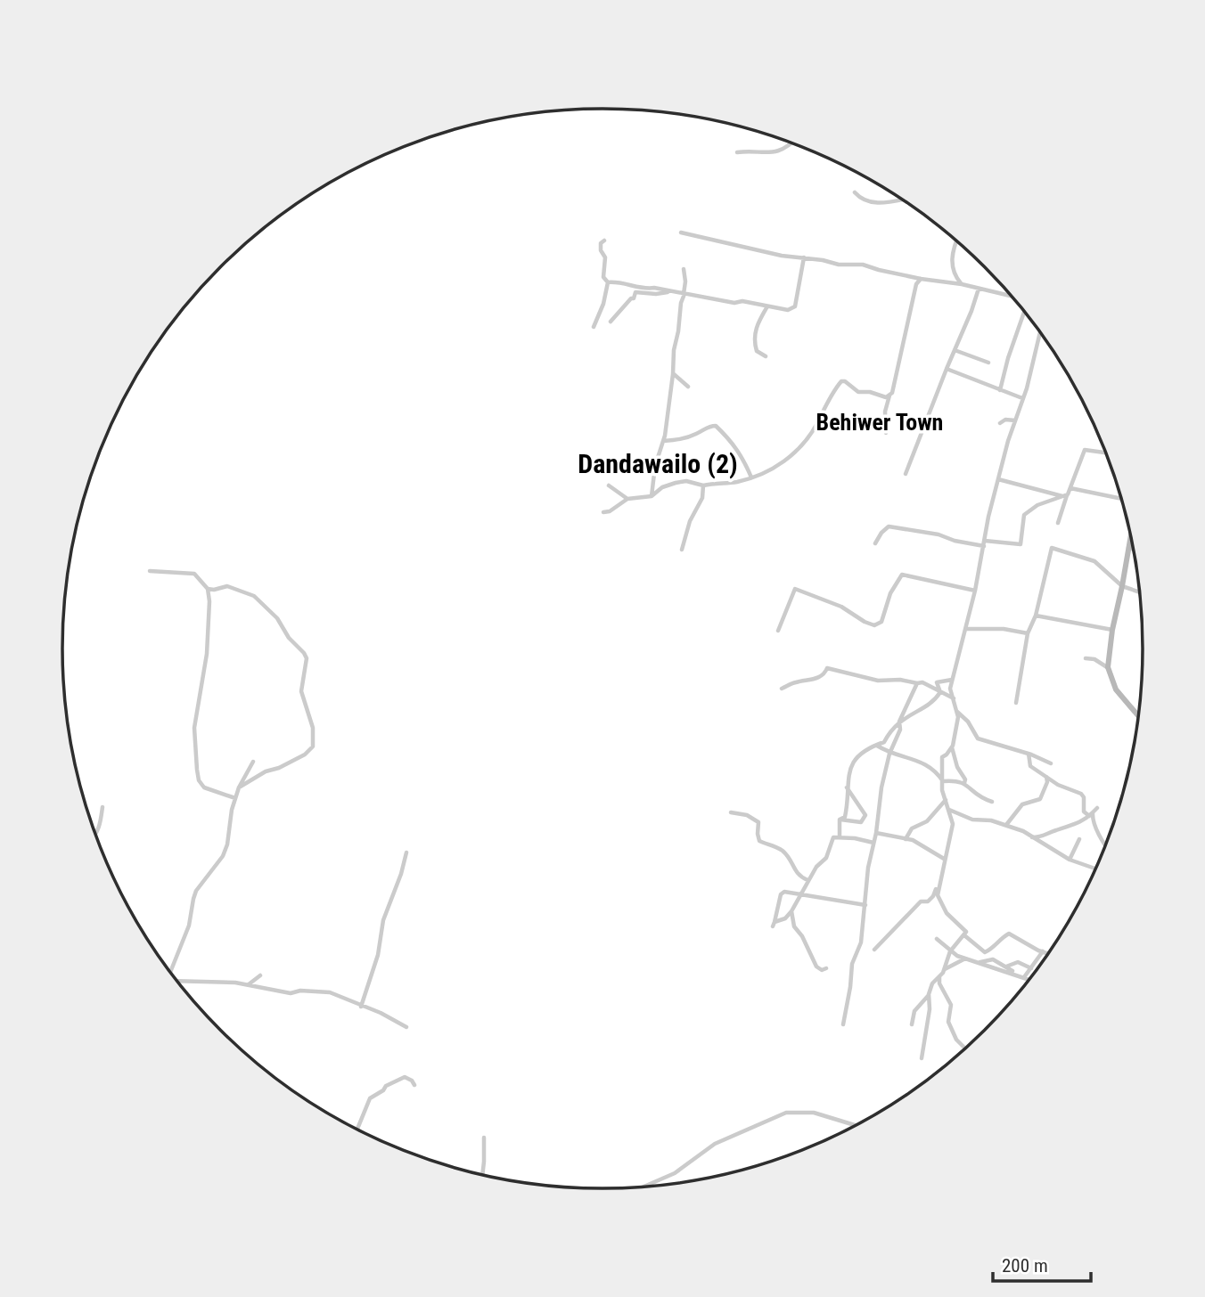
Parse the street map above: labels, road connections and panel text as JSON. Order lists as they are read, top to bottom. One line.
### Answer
{"districts":["Behiwer Town","Dandawailo (2)"],"scale_bar":"200 m"}
